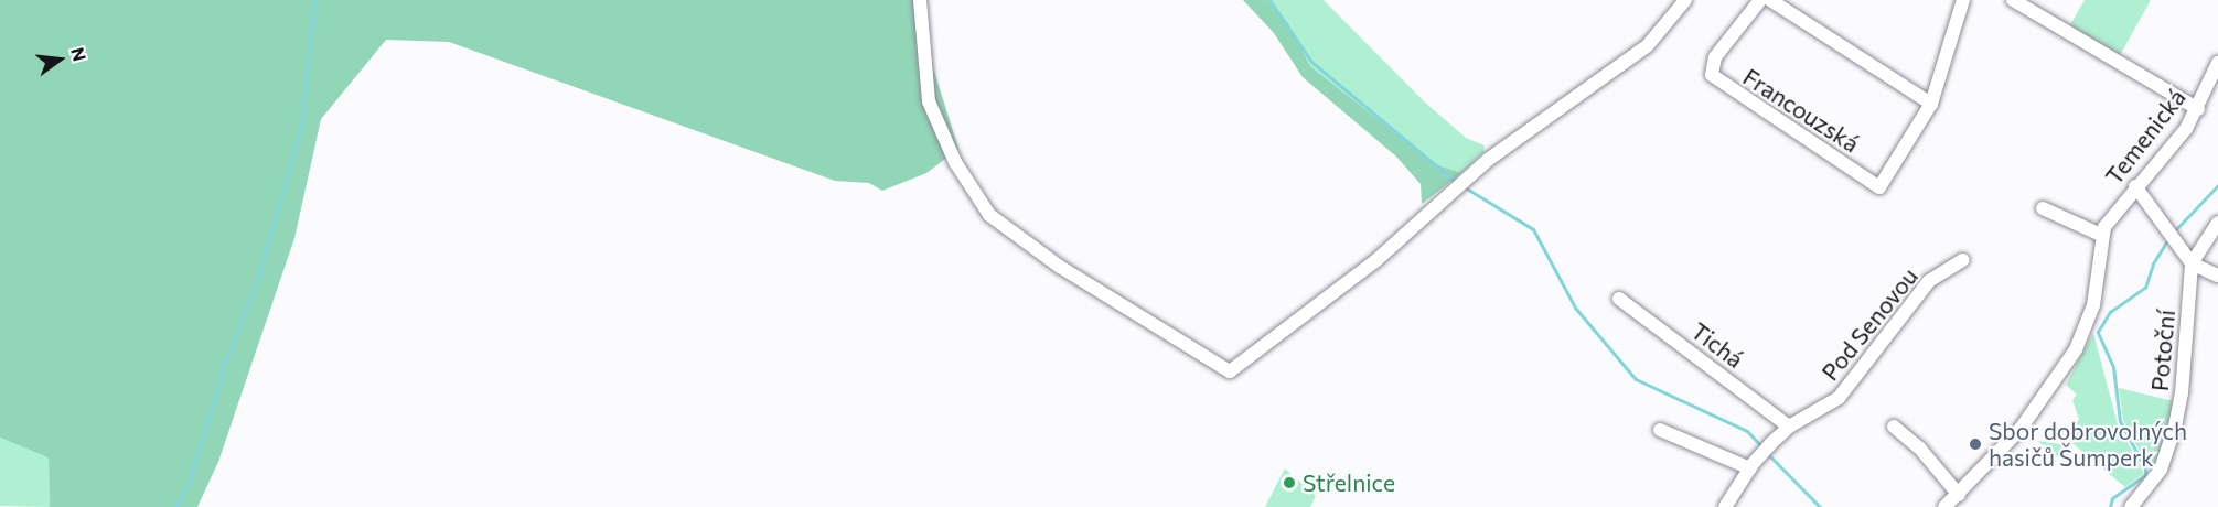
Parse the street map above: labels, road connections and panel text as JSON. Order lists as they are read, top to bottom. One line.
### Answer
{"streets":{"street":["Francouzská","Temenická","Pod Senovou","Tichá","Potoční"]},"crossings":[["Pod Senovou","Tichá"]],"places":["Sbor dobrovolných hasičů Šumperk","Střelnice"],"north":"right"}
